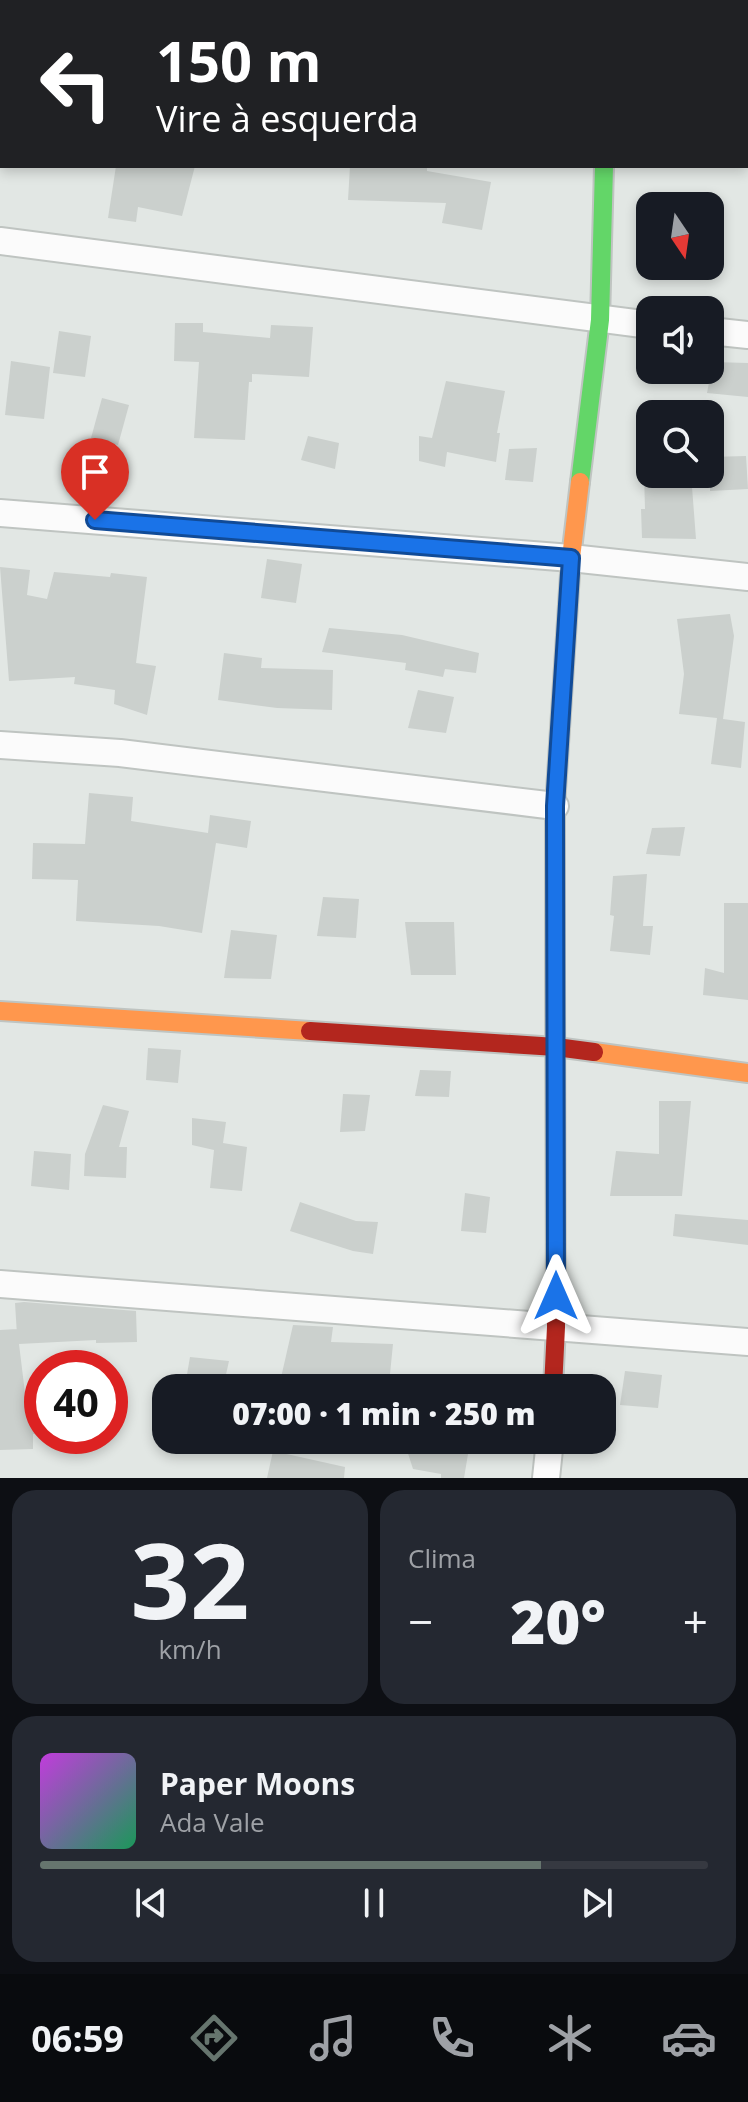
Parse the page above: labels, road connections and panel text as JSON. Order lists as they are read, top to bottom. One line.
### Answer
{"north":"bottom","page":{"turn":["150 m","Vire à esquerda"],"limit":"40","trip":"07:00 · 1 min · 250 m","tile":[["32","km/h"],"Clima"],"heat":["−","20°","+"],"song":["Paper Moons","Ada Vale"],"tabs":"06:59"}}
